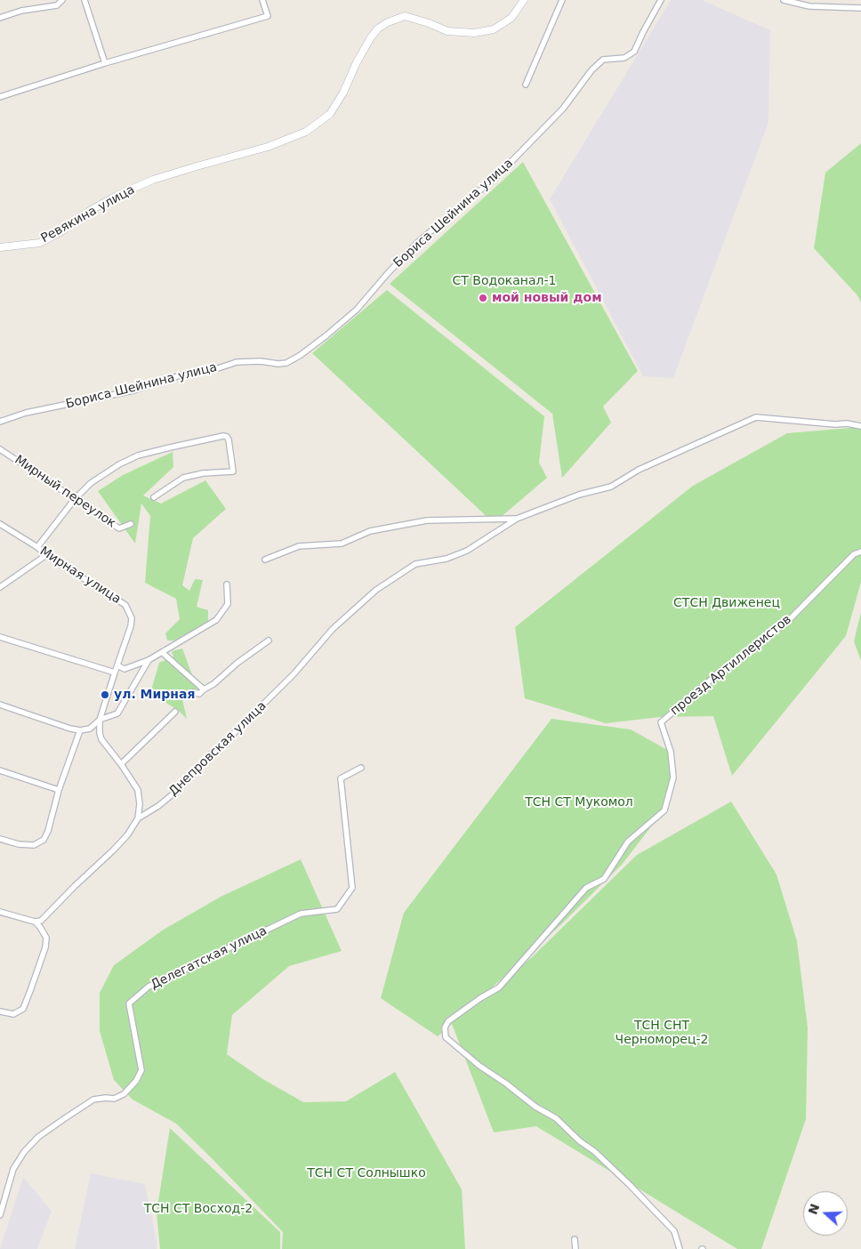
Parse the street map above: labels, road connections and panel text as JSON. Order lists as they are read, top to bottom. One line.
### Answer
{"streets":{"main road":["Ревякина улица"],"street":["Бориса Шейнина улица","Мирный переулок","Мирная улица","проезд Артиллеристов","Днепровская улица","Делегатская улица"]},"parks":["СТ Водоканал-1","СТСН Движенец","ТСН СТ Мукомол","ТСН СНТ Черноморец-2","ТСН СТ Солнышко","ТСН СТ Восход-2"],"places":["мой новый дом","ул. Мирная"],"north":"left"}
